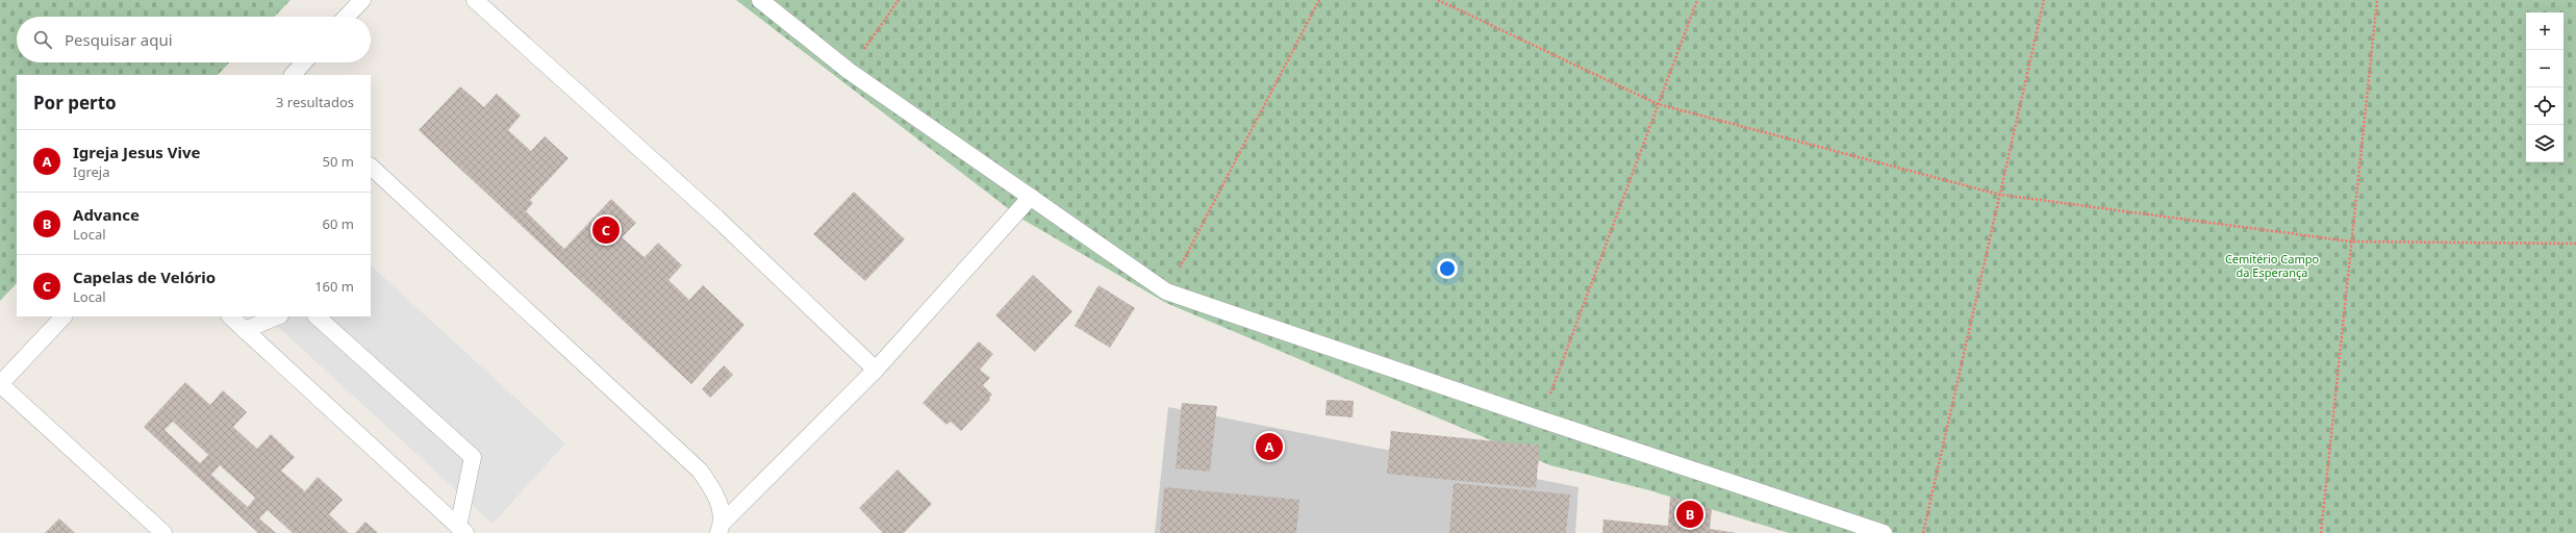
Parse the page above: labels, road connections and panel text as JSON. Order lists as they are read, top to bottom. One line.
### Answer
{"parks":["Cemitério Campo da Esperança"],"page":{"map_buttons":["+","−"],"search":"Pesquisar aqui","heading":["Por perto","3 resultados"],"list":[{"mark":"A","name":"Igreja Jesus Vive","note":"Igreja","value":"50 m"},{"mark":"B","name":"Advance","note":"Local","value":"60 m"},{"mark":"C","name":"Capelas de Velório","note":"Local","value":"160 m"}],"pins":["C","A","B"]}}
